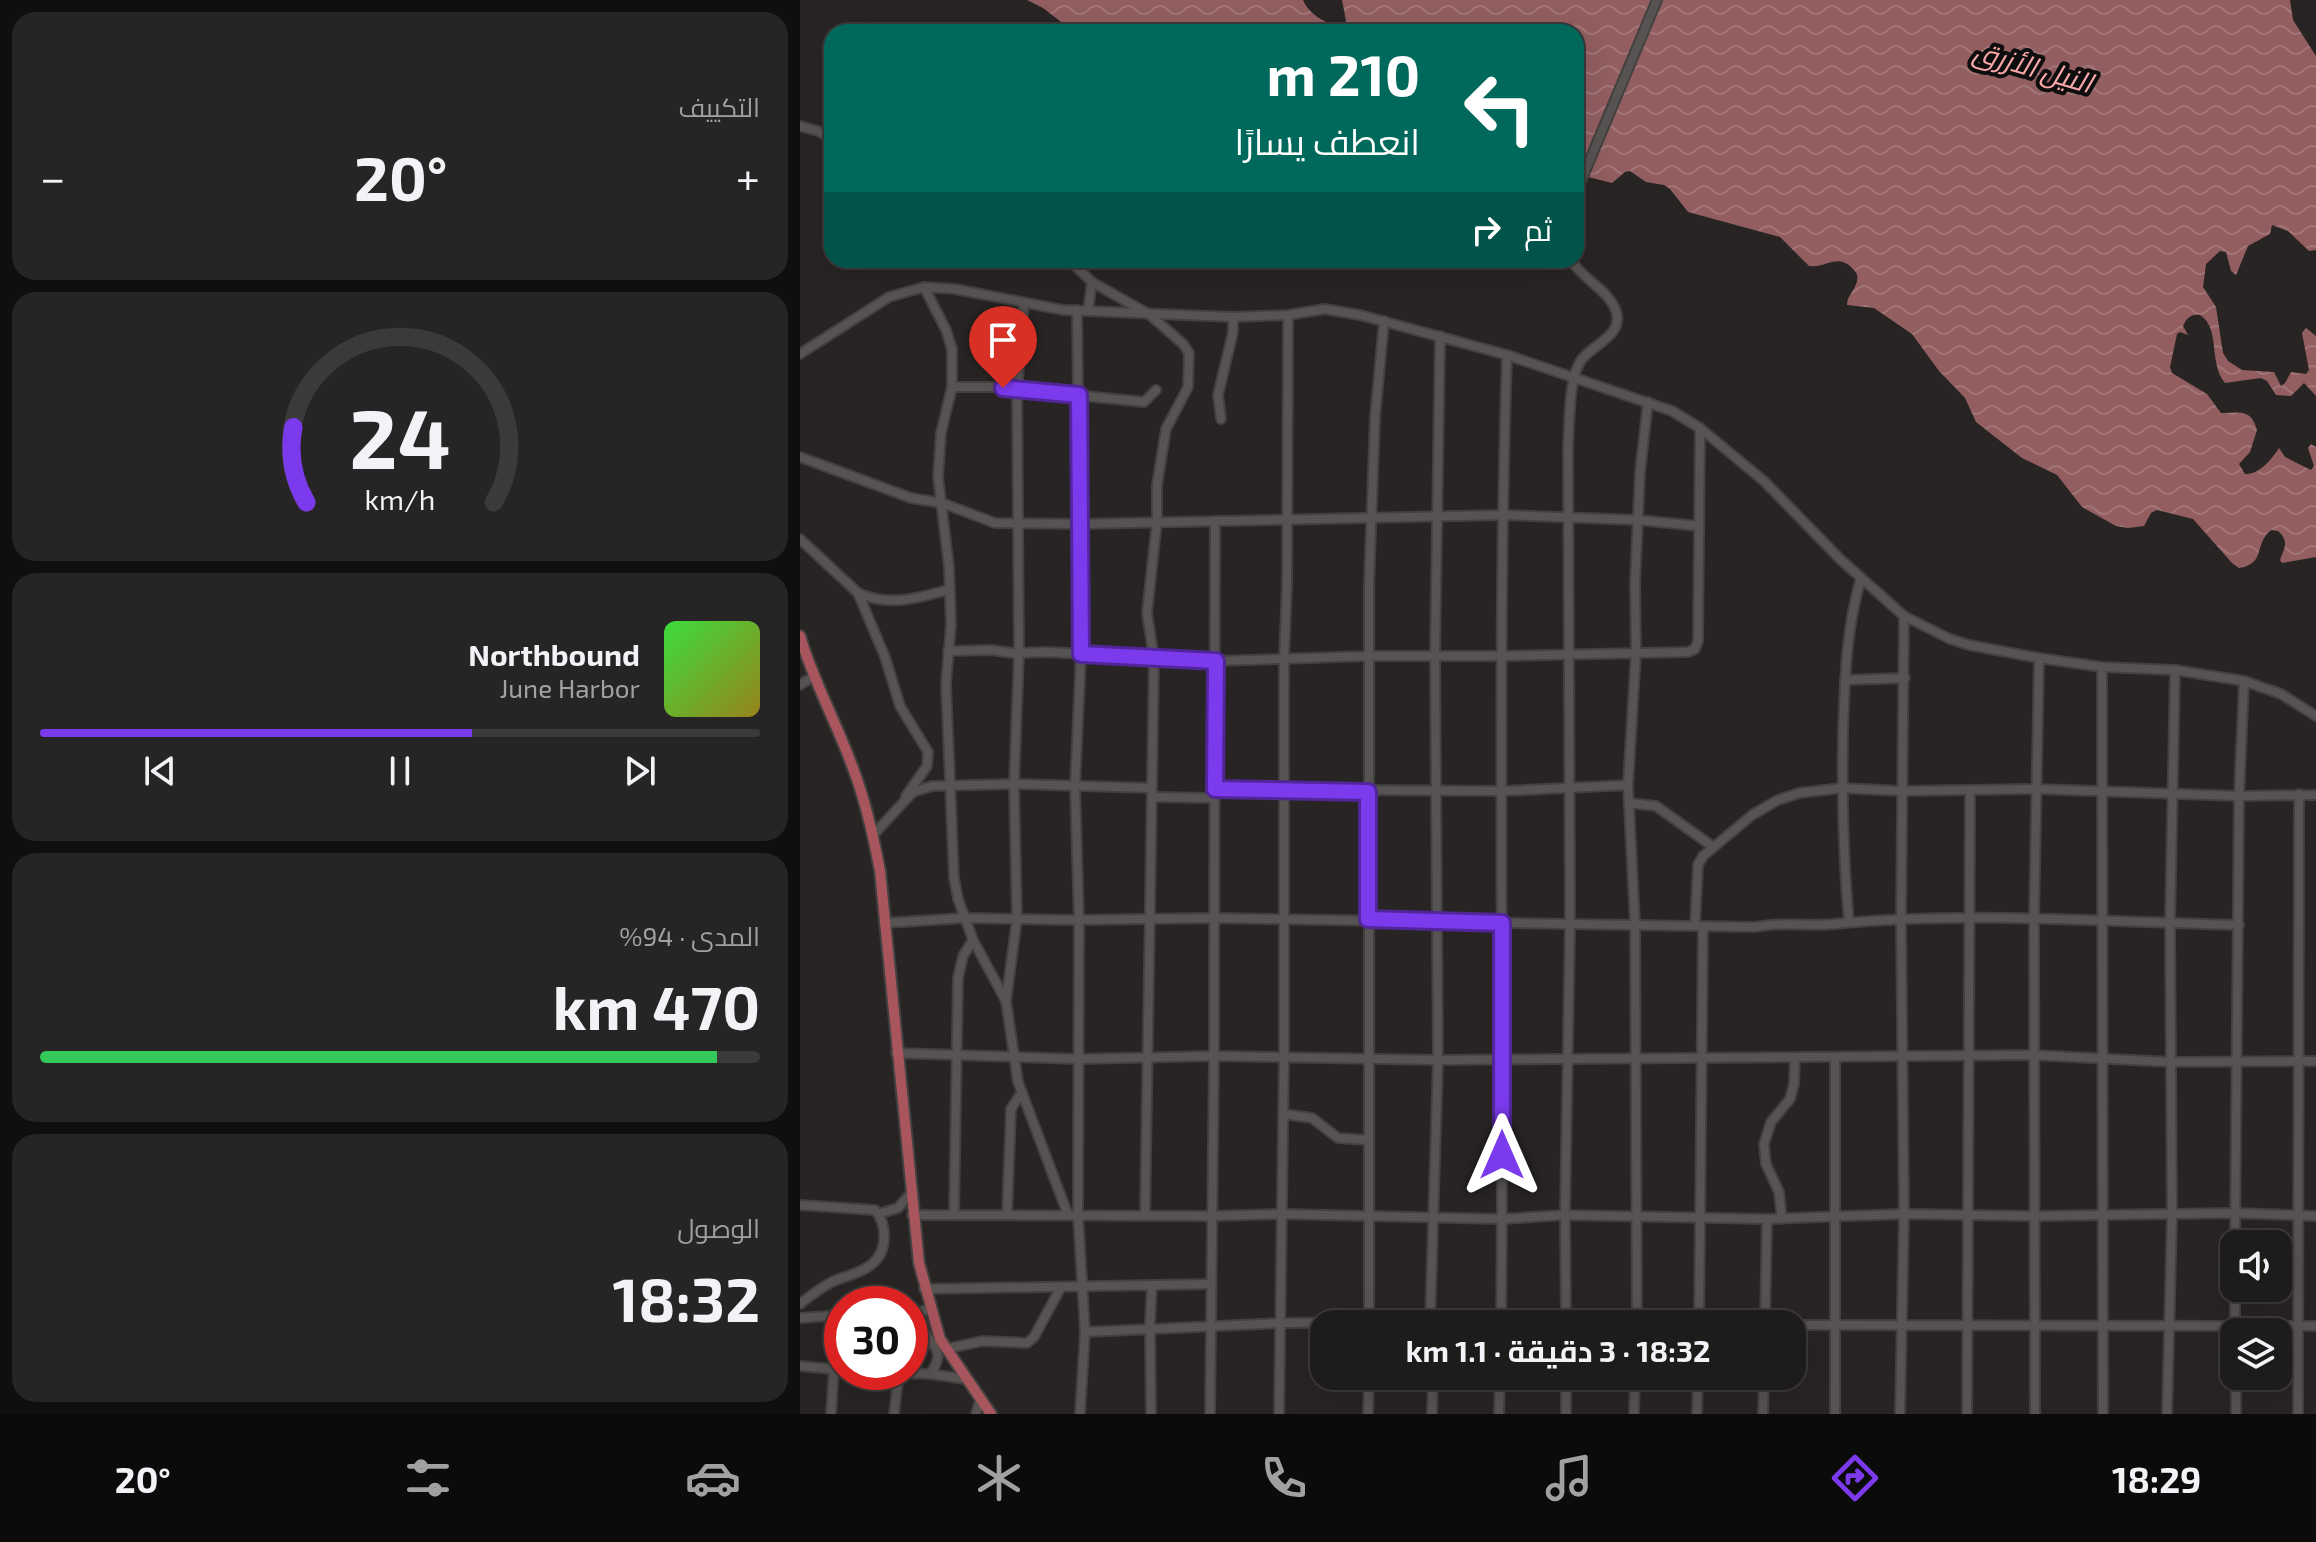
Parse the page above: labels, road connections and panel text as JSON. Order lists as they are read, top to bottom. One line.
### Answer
{"water":["النيل الأزرق"],"page":{"tile":["التكييف",["المدى · 94%","470 km"],["الوصول","18:32"]],"turn":["210 m","انعطف يسارًا"],"heat":["−","20°","+"],"then":"ثم","song":["Northbound","June Harbor"],"limit":"30","trip":"18:32 · 3 دقيقة · 1.1 km","tabs":["18:29","20°"],"gauge":["24","km/h"]}}
